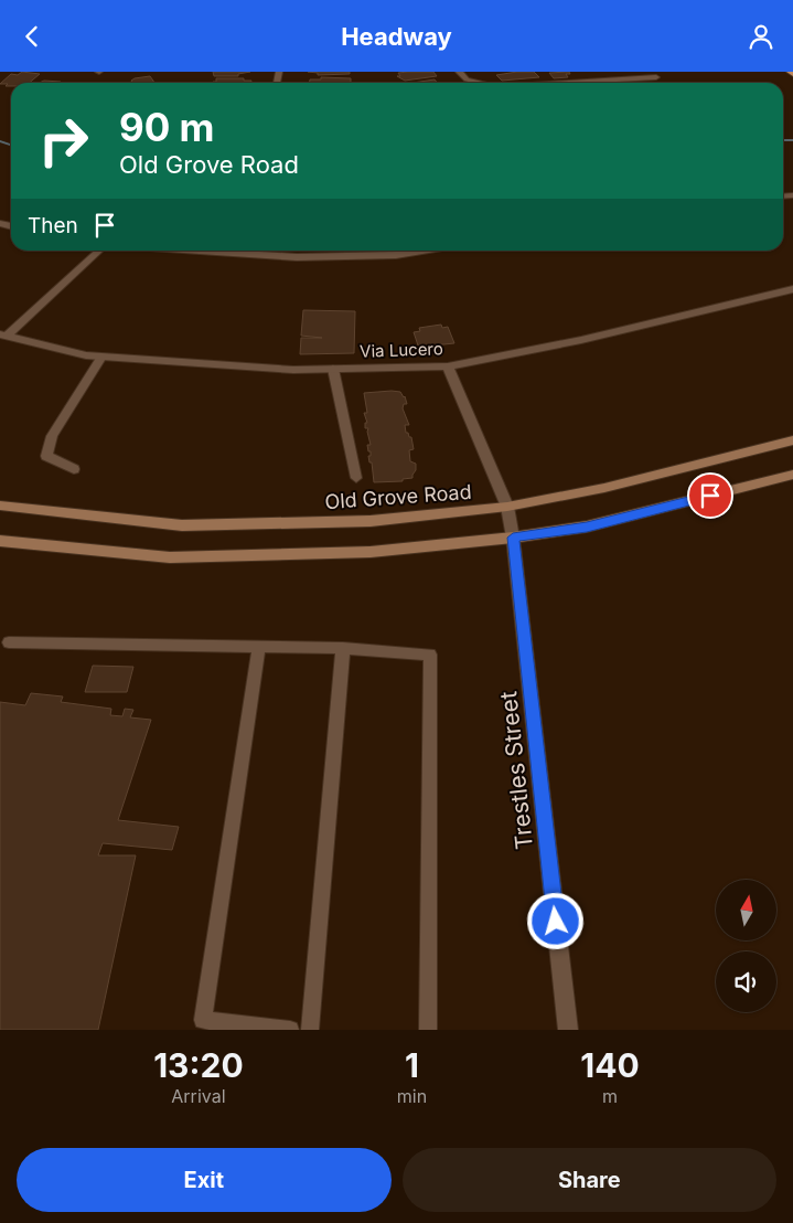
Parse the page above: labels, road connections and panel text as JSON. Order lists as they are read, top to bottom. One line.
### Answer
{"streets":{"main road":["Old Grove Road"],"street":["Via Lucero","Trestles Street"]},"crossings":[["Via Lucero","Trestles Street"],["Old Grove Road","Trestles Street"]],"north":"top","page":{"header":"Headway","turn":["90 m","Old Grove Road"],"then":"Then","eta":["13:20","Arrival","1","min","140","m"],"buttons":["Exit","Share"]}}
